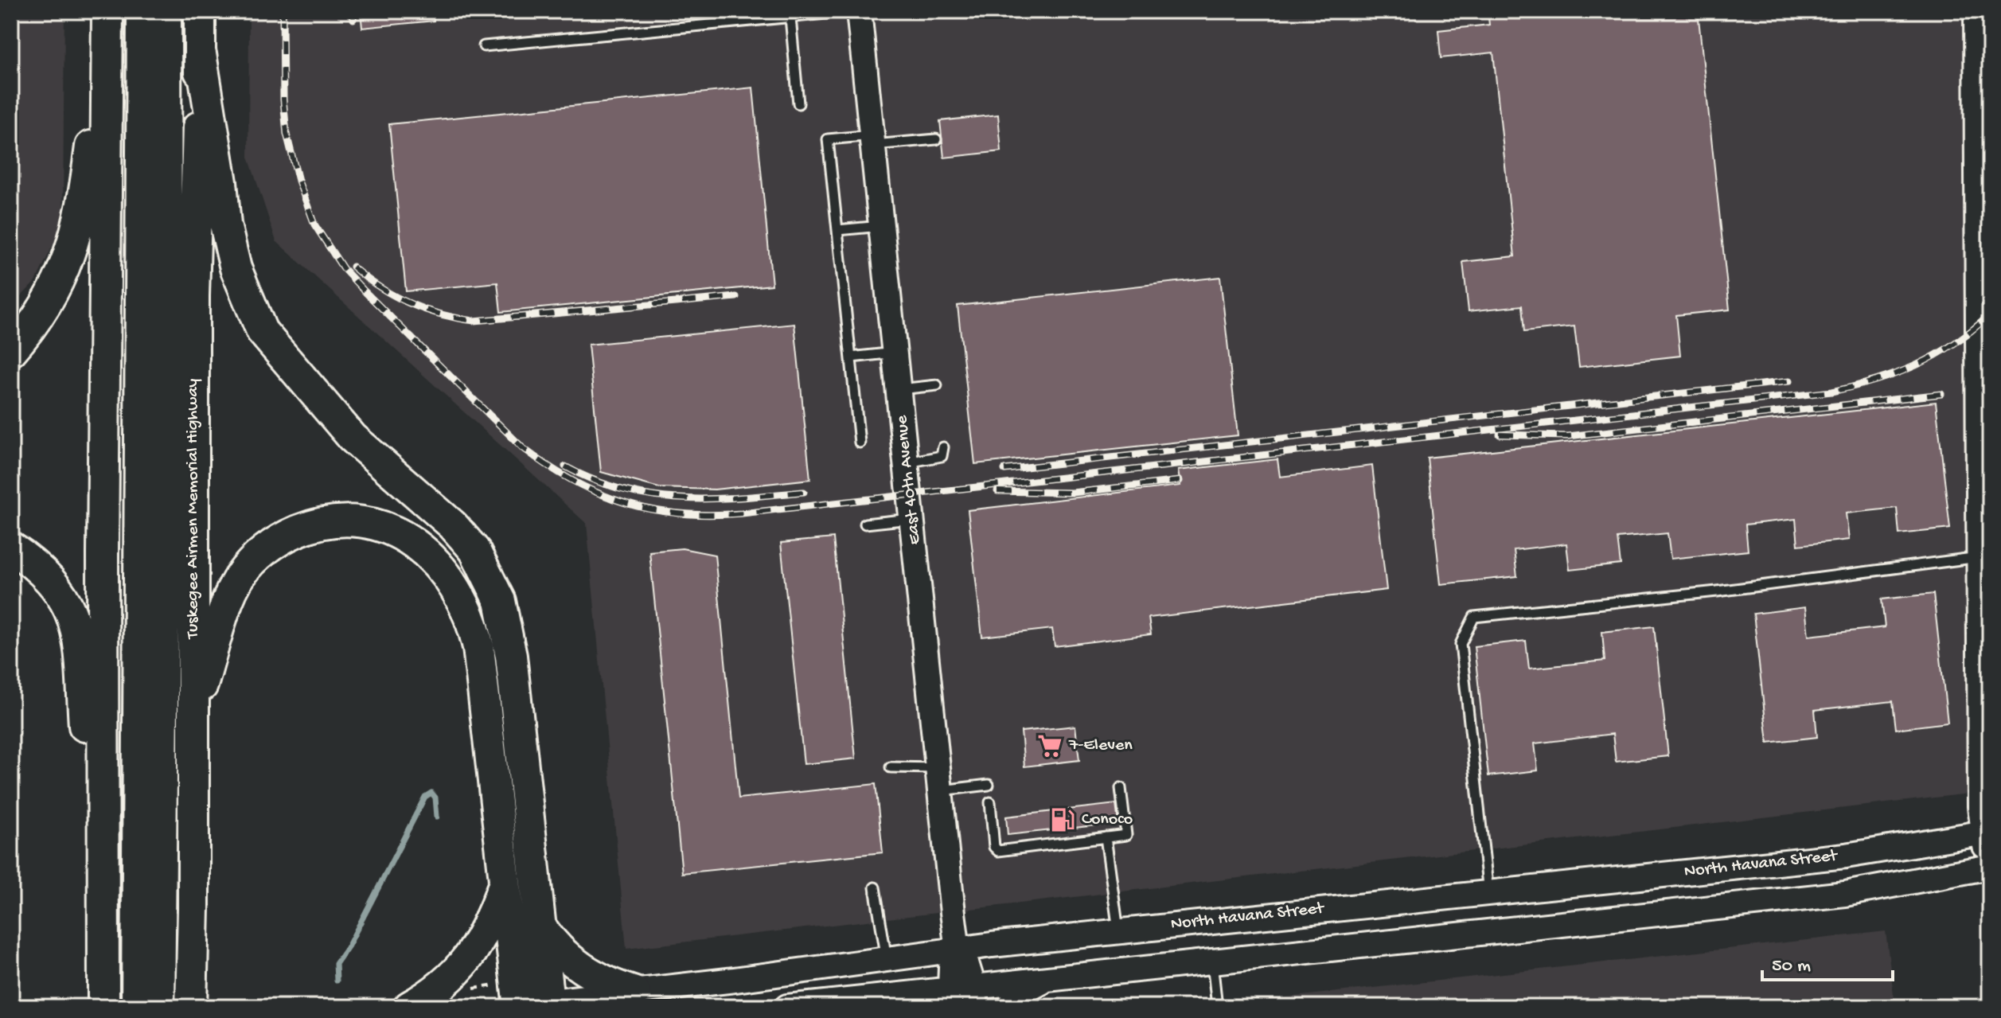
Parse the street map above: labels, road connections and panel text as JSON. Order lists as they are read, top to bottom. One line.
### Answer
{"streets":{"highway":["Tuskegee Airmen Memorial Highway"],"main road":["East 40th Avenue","North Havana Street"]},"crossings":[["East 40th Avenue","North Havana Street"]],"places":{"supermarket":["7-Eleven"],"fuel station":["Conoco"]},"scale_bar":"50 m"}
